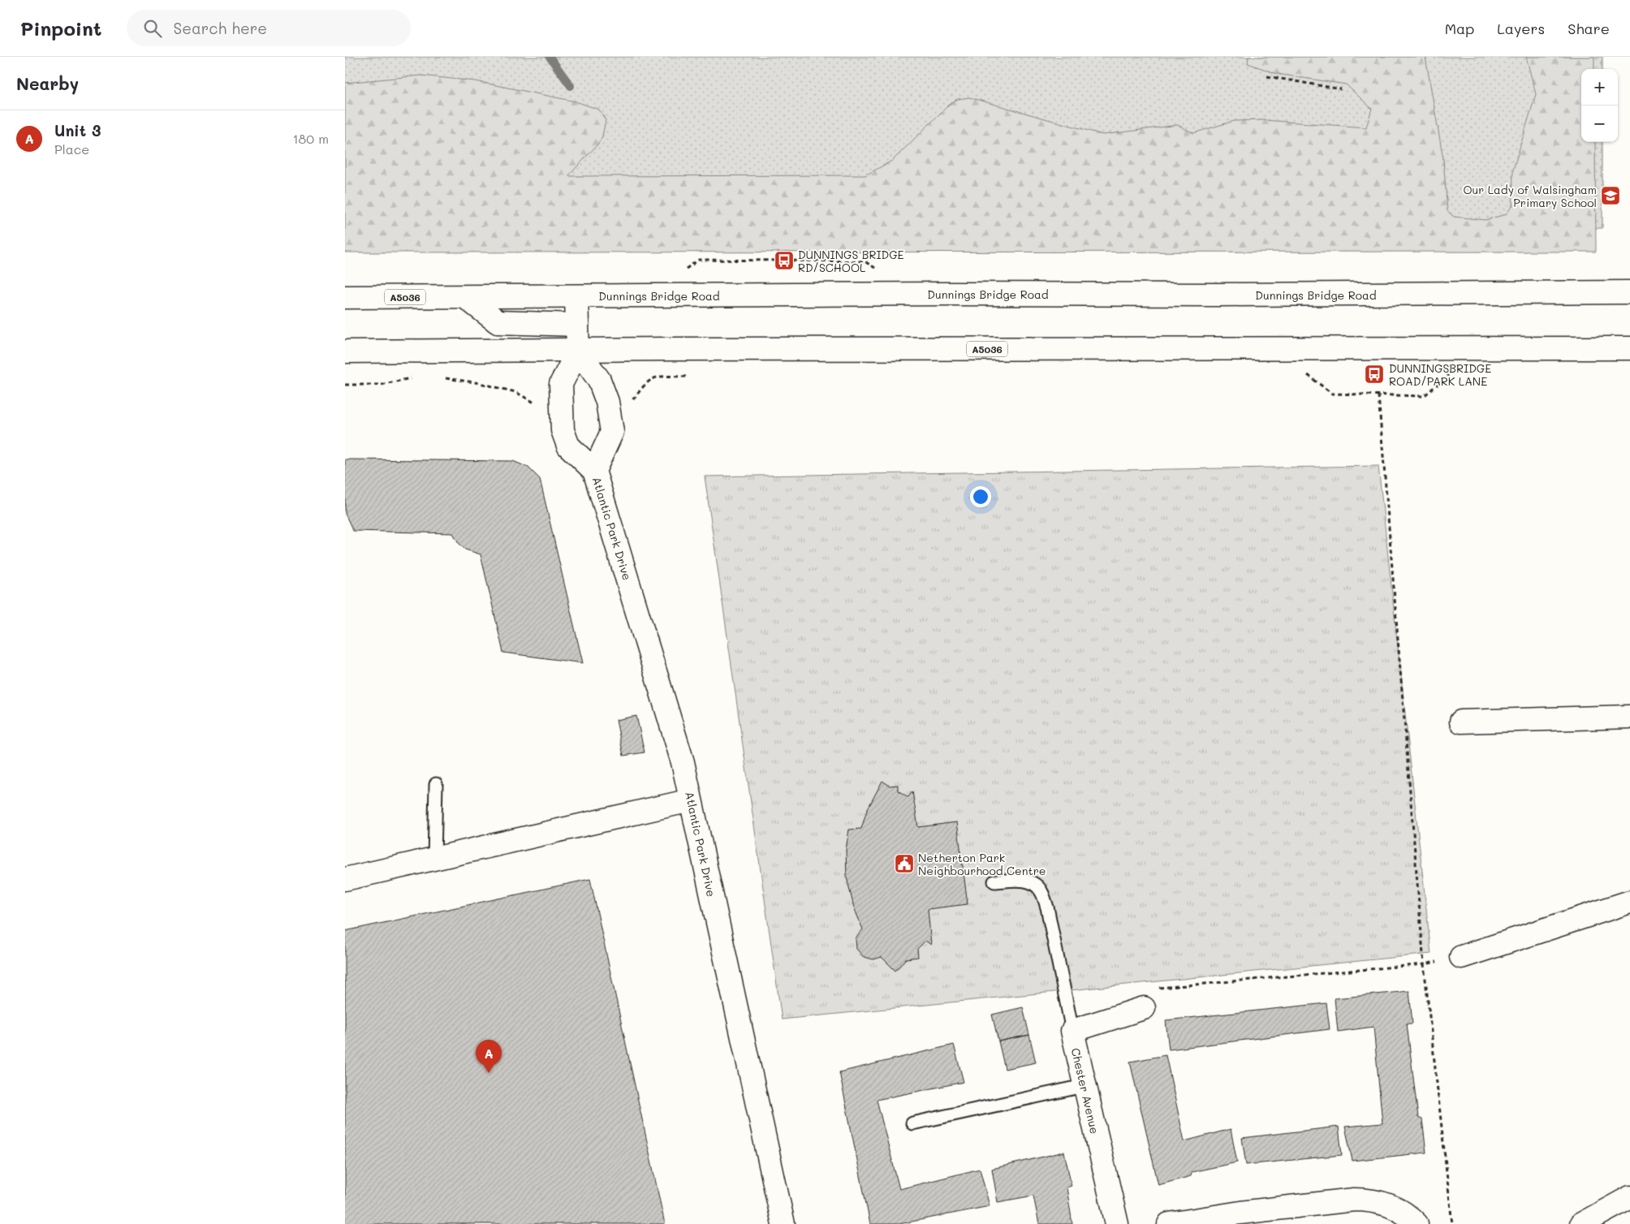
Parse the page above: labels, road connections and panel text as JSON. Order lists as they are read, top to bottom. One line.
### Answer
{"streets":{"main road":["Dunnings Bridge Road","A5036","Atlantic Park Drive","Chester Avenue"]},"crossings":[["A5036","Atlantic Park Drive"]],"places":{"school or university":["Our Lady of Walsingham Primary School"],"bus stop":["DUNNINGS BRIDGE RD/SCHOOL","DUNNINGSBRIDGE ROAD/PARK LANE"],"public building":["Netherton Park Neighbourhood Centre"]},"page":{"header":"Pinpoint","search":"Search here","nav":["Map","Layers","Share"],"heading":"Nearby","map_buttons":["+","−"],"list":[{"mark":"A","name":"Unit 3","note":"Place","value":"180 m"}],"pins":"A"}}
